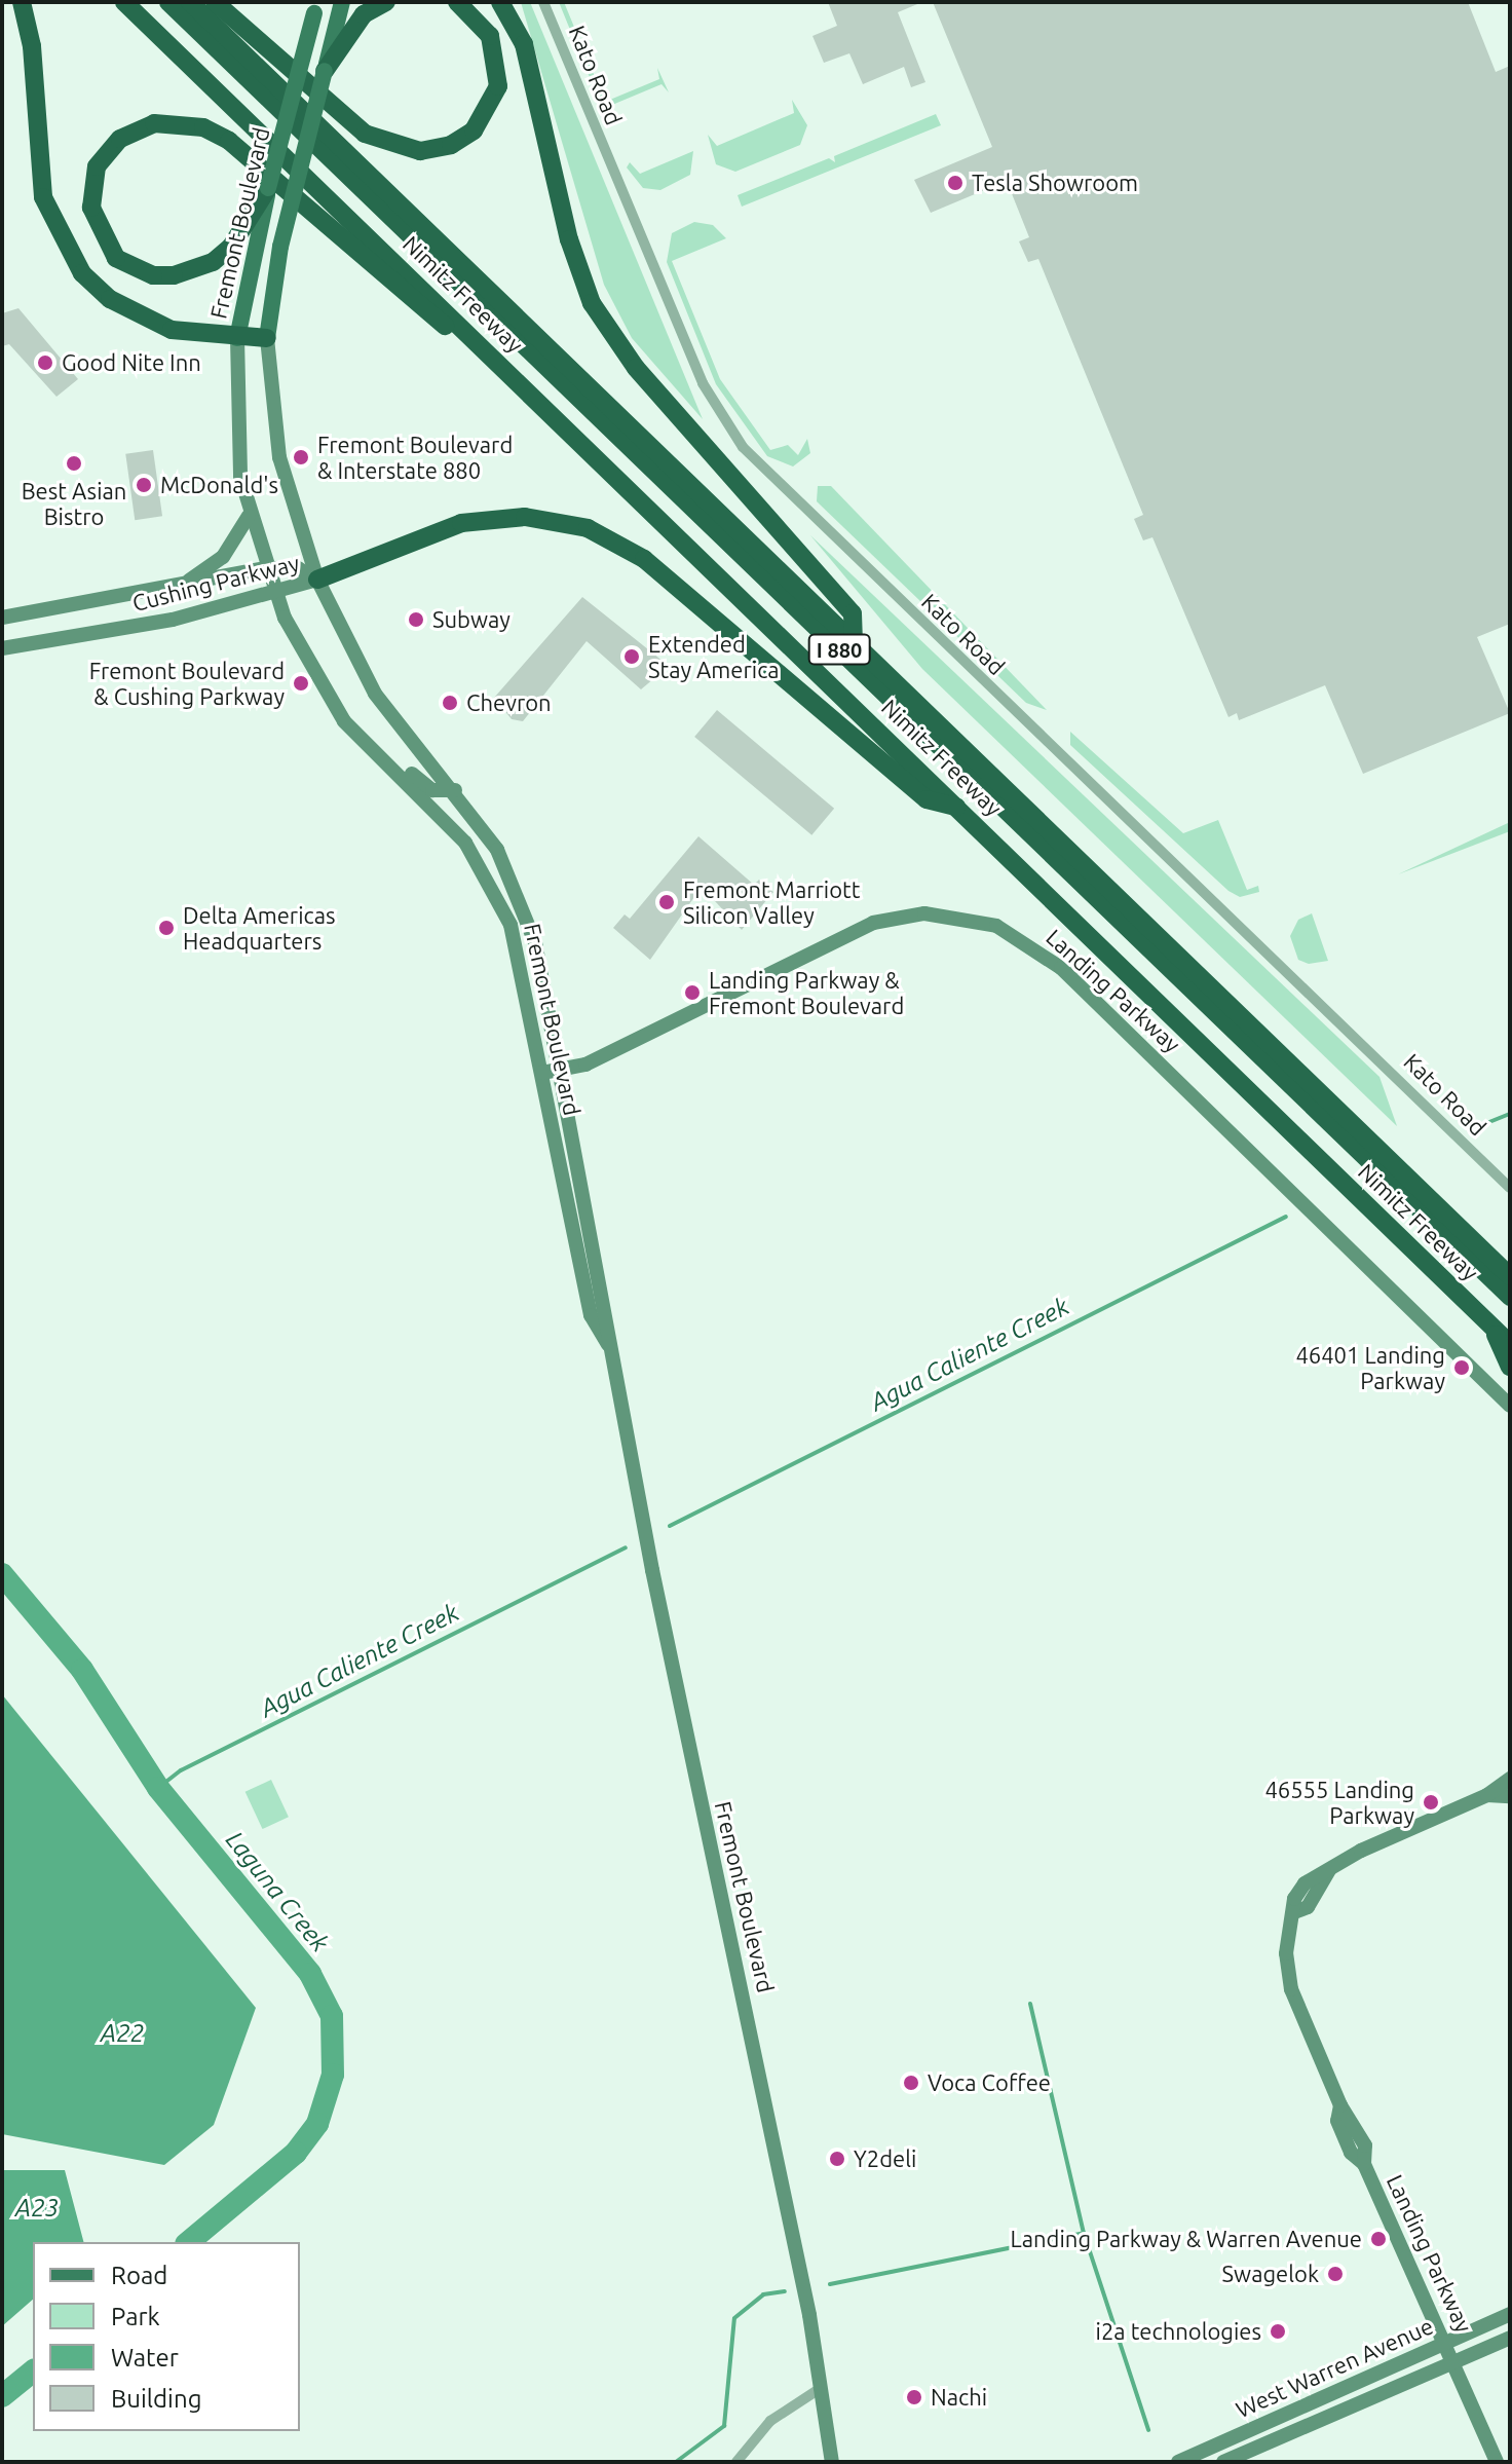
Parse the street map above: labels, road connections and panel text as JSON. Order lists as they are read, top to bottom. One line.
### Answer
{"streets":{"highway":["Nimitz Freeway","I 880"],"main road":["Fremont Boulevard","Cushing Parkway","Landing Parkway","West Warren Avenue"],"street":["Kato Road"]},"crossings":[["Fremont Boulevard","Cushing Parkway"],["Fremont Boulevard","Landing Parkway"],["Landing Parkway","West Warren Avenue"]],"water":["Agua Caliente Creek","Laguna Creek","A22","A23"],"places":["Tesla Showroom","Good Nite Inn","Fremont Boulevard & Interstate 880","Best Asian Bistro","McDonald's","Subway","Extended Stay America","Fremont Boulevard & Cushing Parkway","Chevron","Fremont Marriott Silicon Valley","Delta Americas Headquarters","Landing Parkway & Fremont Boulevard","46401 Landing Parkway","46555 Landing Parkway","Voca Coffee","Y2deli","Landing Parkway & Warren Avenue","Swagelok","i2a technologies","Nachi"],"legend":["Road","Park","Water","Building"]}
